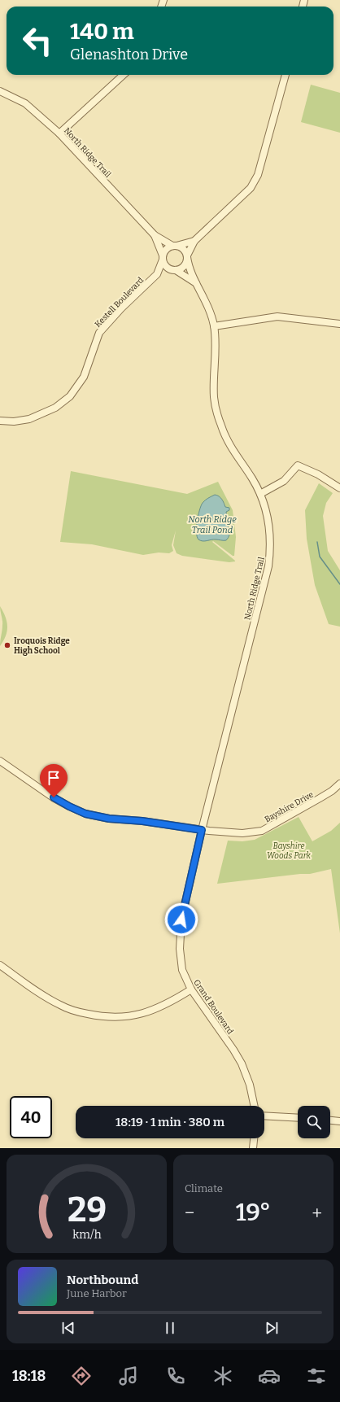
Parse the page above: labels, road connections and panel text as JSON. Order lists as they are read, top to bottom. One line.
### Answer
{"streets":{"street":["North Ridge Trail","Kestell Boulevard","Bayshire Drive","Grand Boulevard"]},"crossings":[["North Ridge Trail","Kestell Boulevard"],["North Ridge Trail","Bayshire Drive"],["North Ridge Trail","Grand Boulevard"],["Bayshire Drive","Grand Boulevard"]],"water":["North Ridge Trail Pond"],"parks":["Bayshire Woods Park"],"places":["Iroquois Ridge High School"],"page":{"turn":["140 m","Glenashton Drive"],"limit":"40","trip":"18:19 · 1 min · 380 m","tile":"Climate","heat":["−","19°","+"],"song":["Northbound","June Harbor"],"tabs":"18:18","gauge":["29","km/h"]}}
